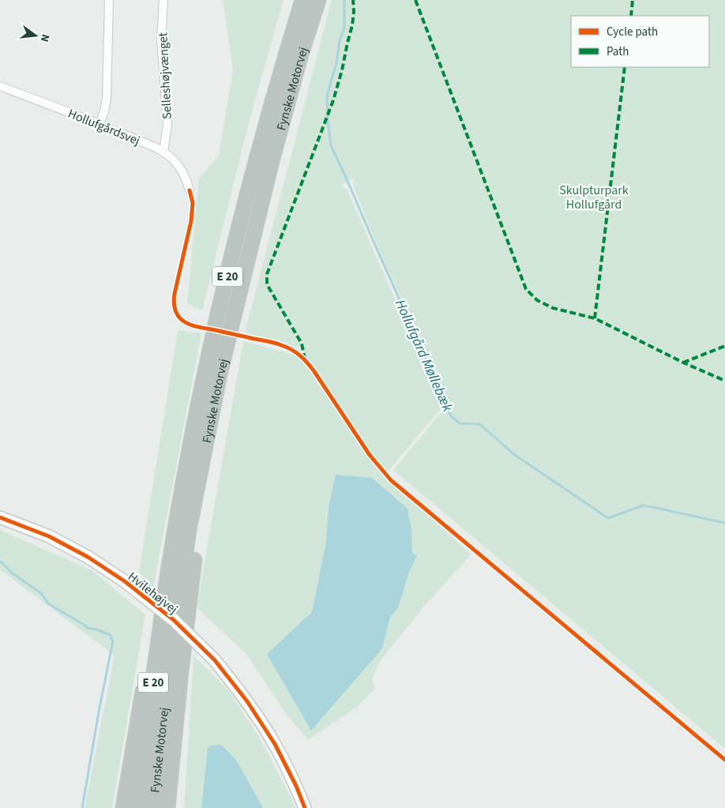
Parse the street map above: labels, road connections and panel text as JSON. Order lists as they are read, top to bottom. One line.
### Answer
{"streets":{"highway":["Fynske Motorvej","E 20"],"street":["Selleshøjvænget","Hollufgårdsvej","Hvilehøjvej"]},"crossings":[["Selleshøjvænget","Hollufgårdsvej"]],"water":["Hollufgård Møllebæk"],"parks":["Skulpturpark Hollufgård"],"legend":["Cycle path","Path"],"north":"right"}
